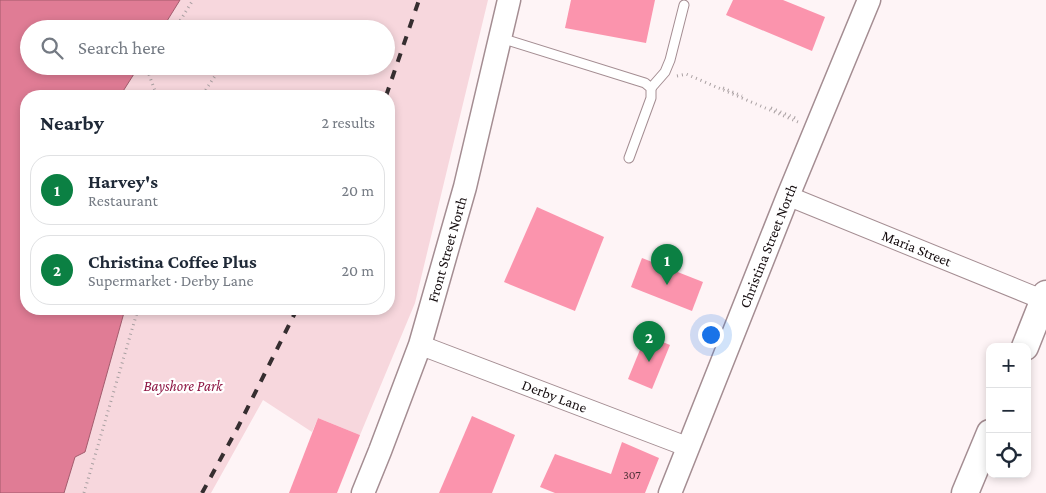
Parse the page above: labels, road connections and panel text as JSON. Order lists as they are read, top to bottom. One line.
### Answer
{"streets":{"street":["Christina Street North","Maria Street","Front Street North","Derby Lane"]},"crossings":[["Christina Street North","Maria Street"],["Christina Street North","Derby Lane"],["Front Street North","Derby Lane"]],"parks":["Bayshore Park"],"house_numbers":["307"],"page":{"search":"Search here","heading":["Nearby","2 results"],"list":[{"mark":"1","name":"Harvey's","note":"Restaurant","value":"20 m"},{"mark":"2","name":"Christina Coffee Plus","note":"Supermarket · Derby Lane","value":"20 m"}],"pins":["1","2"],"map_buttons":["+","−"]}}
